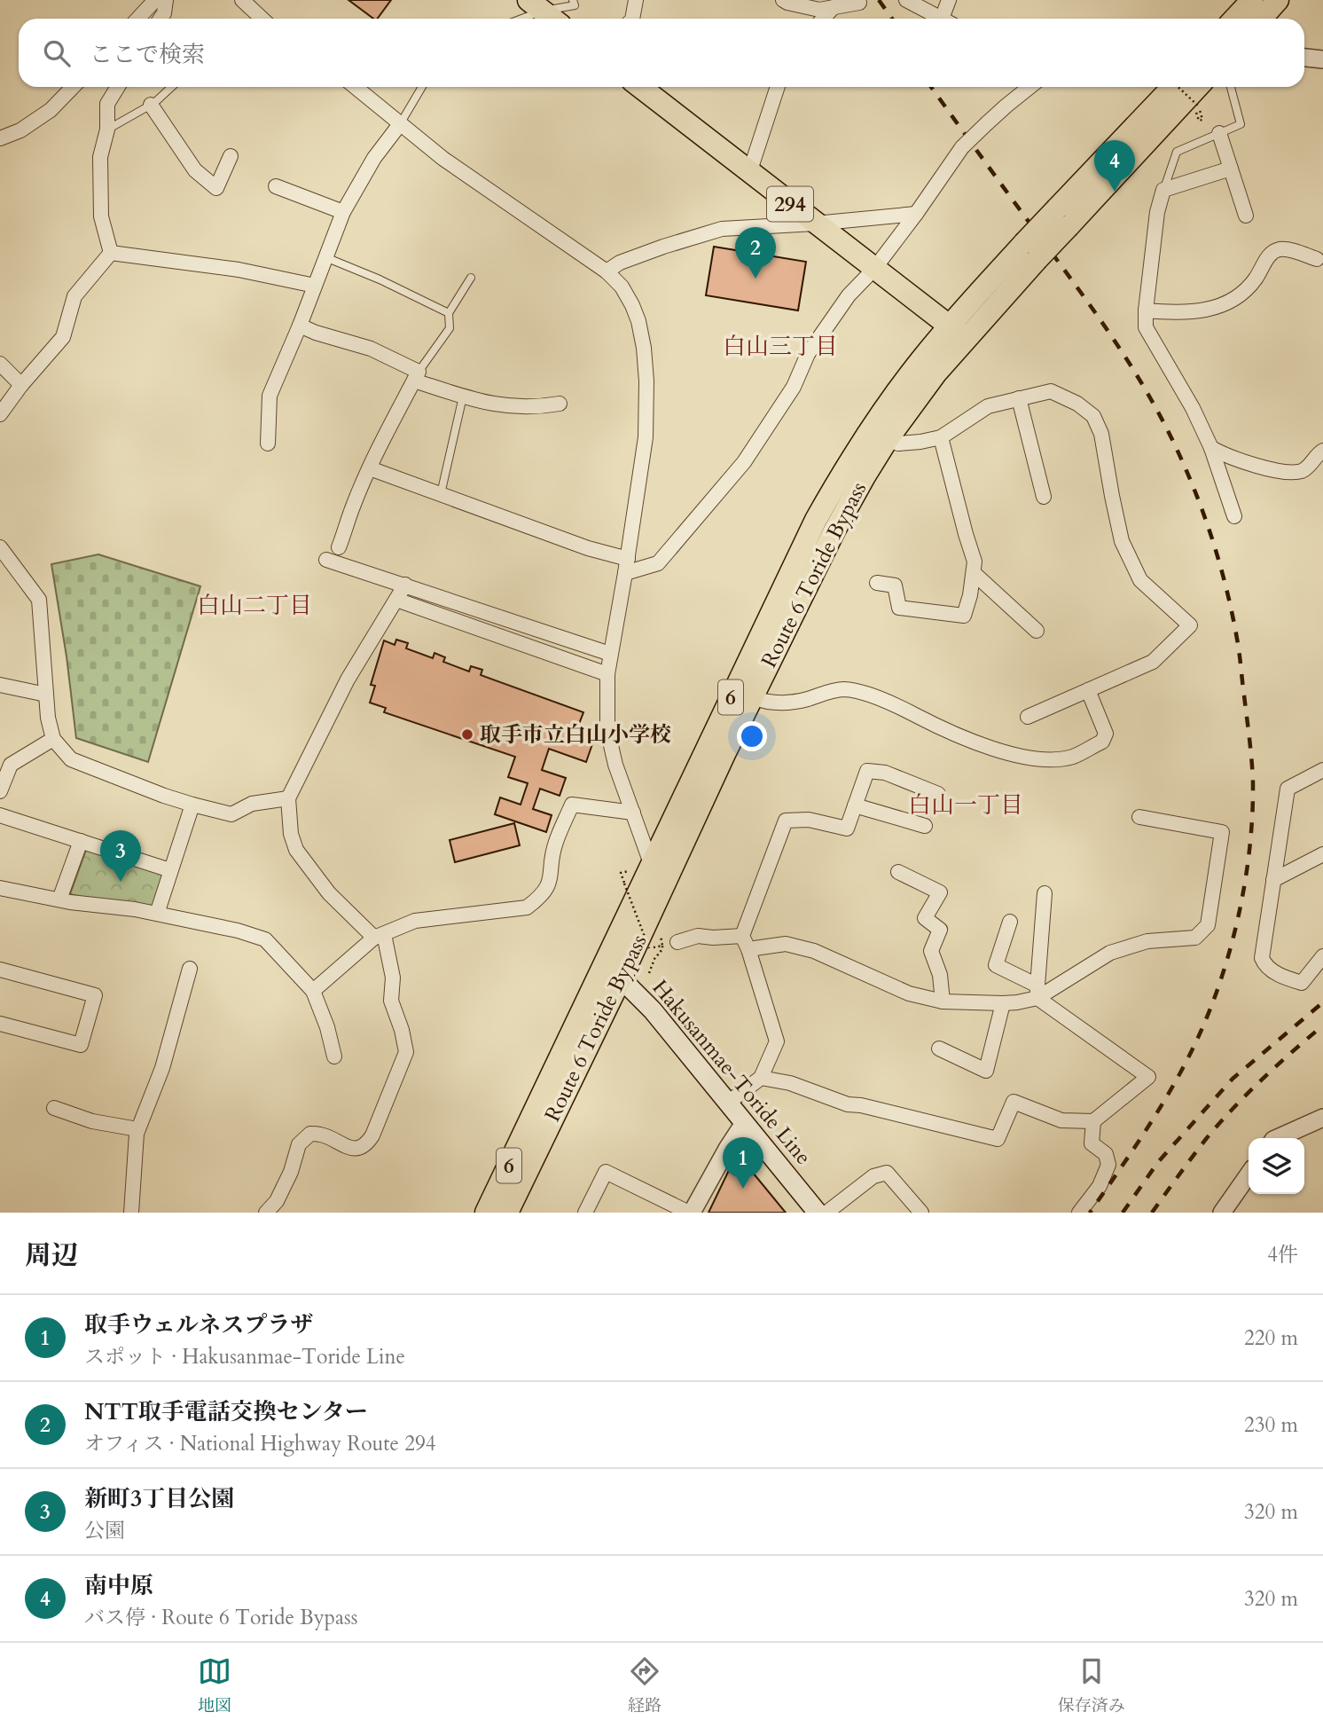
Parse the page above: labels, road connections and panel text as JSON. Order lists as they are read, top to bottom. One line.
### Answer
{"streets":{"highway":["294","Route 6 Toride Bypass","6"],"main road":["Hakusanmae-Toride Line"]},"crossings":[["294","Route 6 Toride Bypass"],["Route 6 Toride Bypass","Hakusanmae-Toride Line"]],"districts":["白山三丁目","白山二丁目","白山一丁目"],"places":["取手市立白山小学校"],"page":{"search":"ここで検索","pins":["4","2","3","1"],"heading":["周辺","4件"],"list":[{"mark":"1","name":"取手ウェルネスプラザ","note":"スポット · Hakusanmae-Toride Line","value":"220 m"},{"mark":"2","name":"NTT取手電話交換センター","note":"オフィス · National Highway Route 294","value":"230 m"},{"mark":"3","name":"新町3丁目公園","note":"公園","value":"320 m"},{"mark":"4","name":"南中原","note":"バス停 · Route 6 Toride Bypass","value":"320 m"}],"nav":["地図","経路","保存済み"]}}
